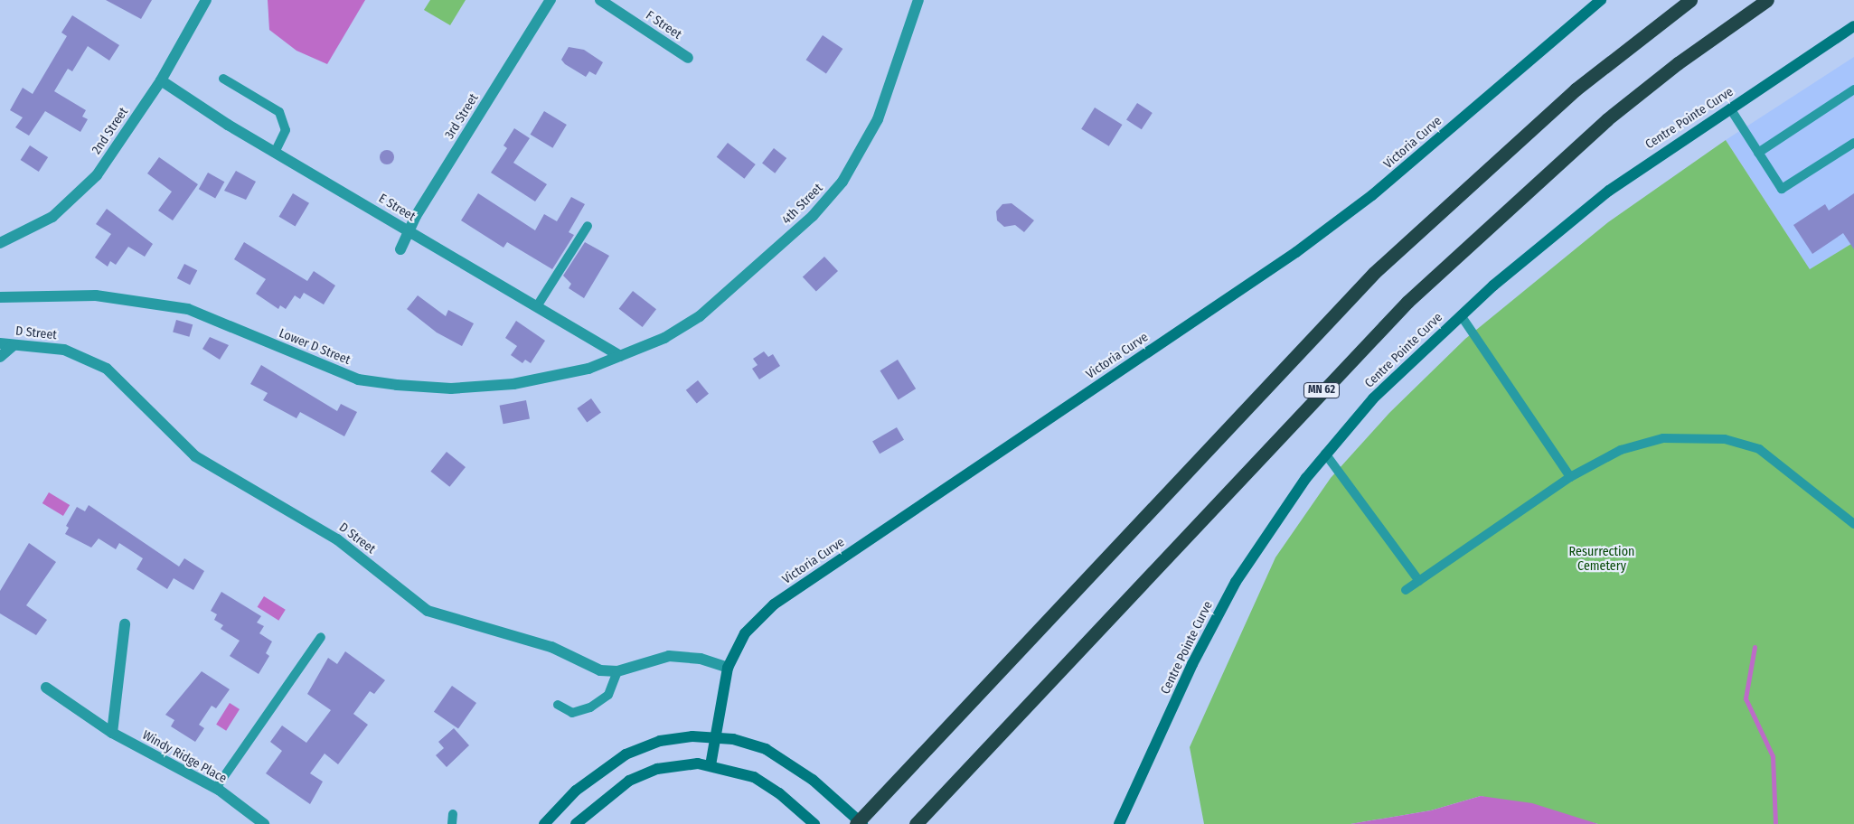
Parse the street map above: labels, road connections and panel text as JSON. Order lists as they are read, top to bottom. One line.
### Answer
{"streets":{"highway":["MN 62"],"street":["F Street","3rd Street","Centre Pointe Curve","2nd Street","Victoria Curve","4th Street","E Street","D Street","Lower D Street","Windy Ridge Place"]},"crossings":[["3rd Street","E Street"],["2nd Street","E Street"],["Victoria Curve","D Street"],["4th Street","E Street"],["4th Street","Lower D Street"],["E Street","Lower D Street"]],"parks":["Resurrection Cemetery"]}
